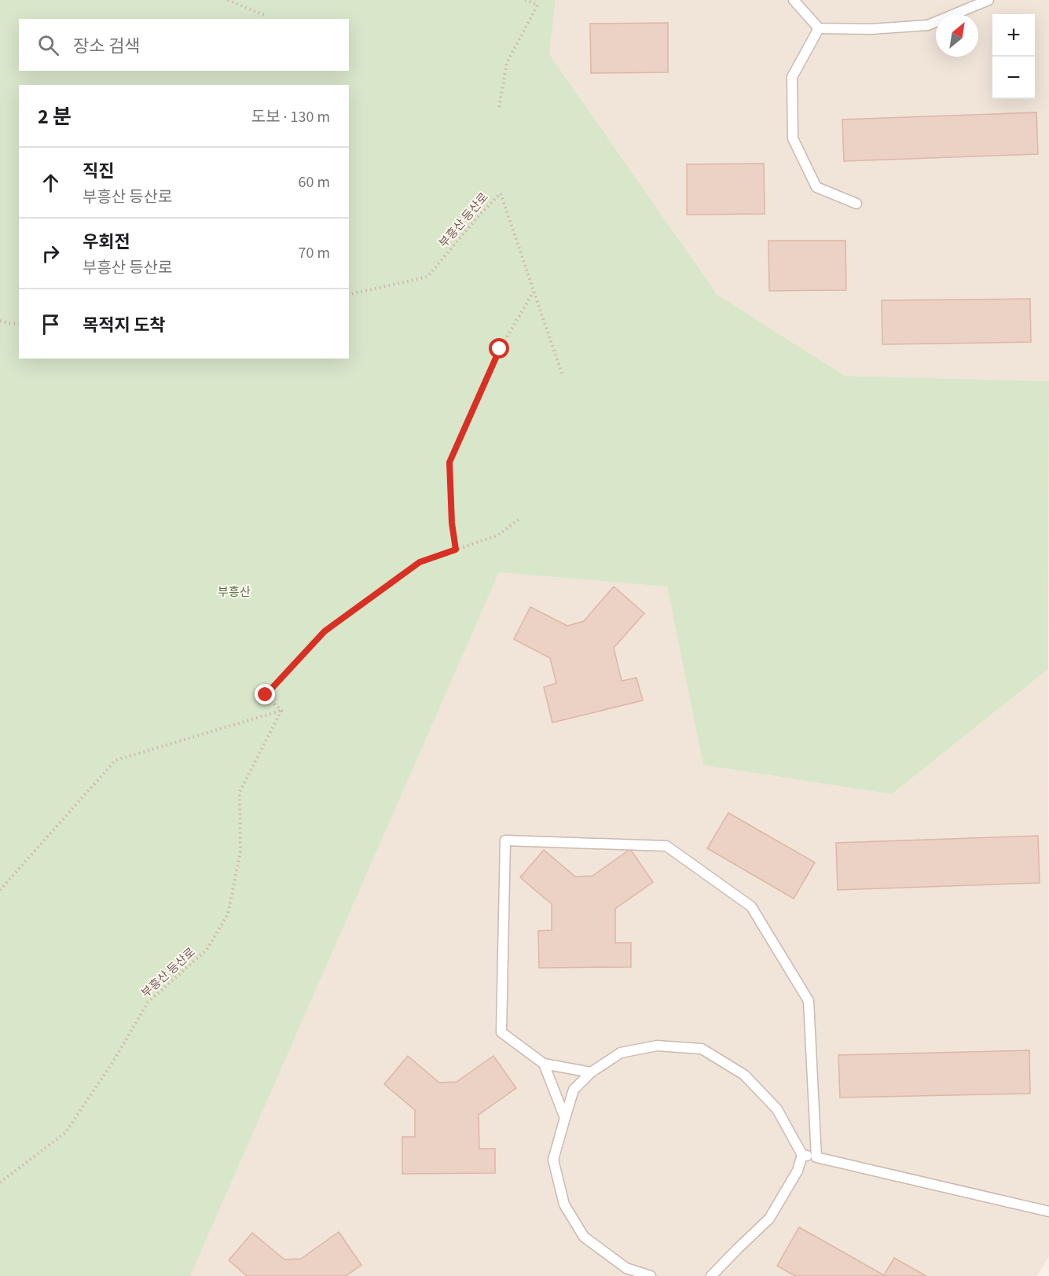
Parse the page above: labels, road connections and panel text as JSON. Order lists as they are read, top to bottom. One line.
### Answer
{"streets":{"path":["부흥산 등산로"]},"parks":["부흥산"],"north":"top right","page":{"map_buttons":["+","−"],"search":"장소 검색","heading":["2 분","도보 · 130 m"],"list":[["직진","부흥산 등산로","60 m"],["우회전","부흥산 등산로","70 m"],"목적지 도착"]}}
